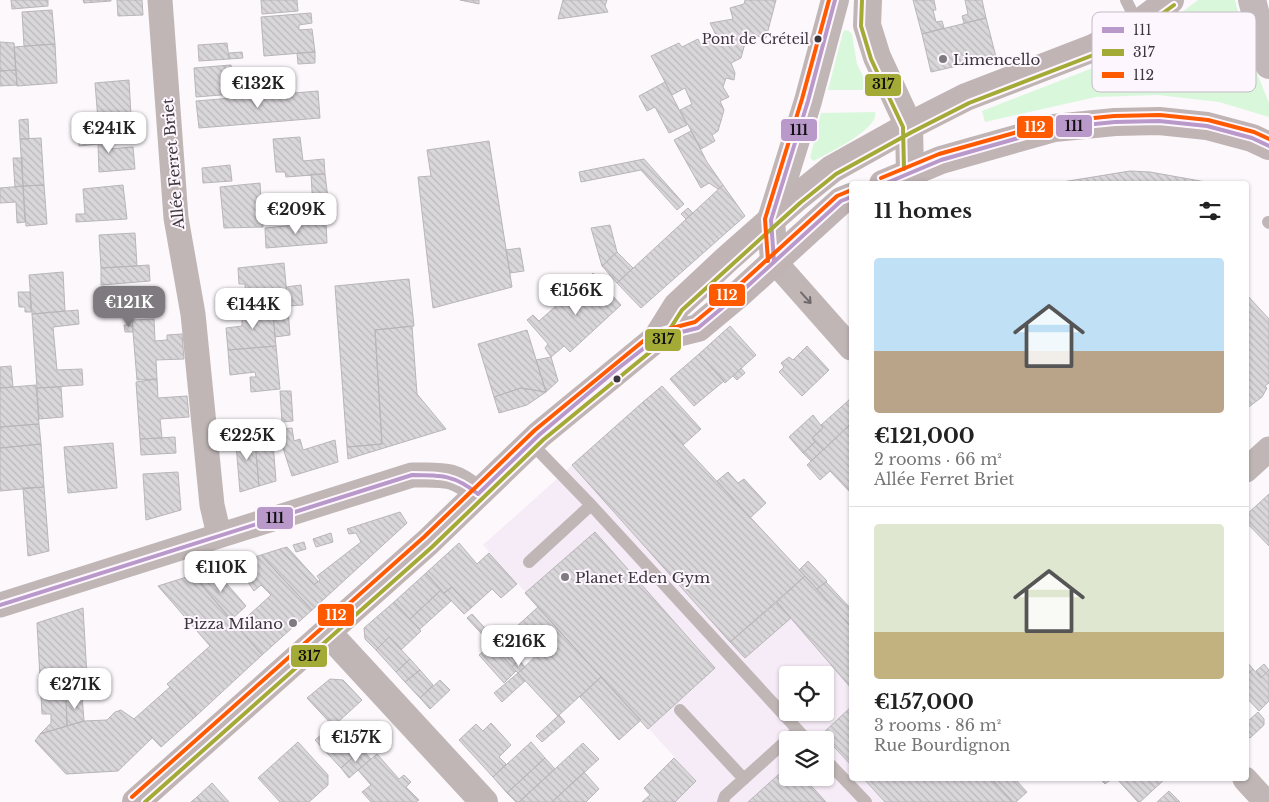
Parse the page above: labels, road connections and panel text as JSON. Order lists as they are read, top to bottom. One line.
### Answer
{"streets":{"street":["Allée Ferret Briet"]},"places":["Pont de Créteil","Limencello","Planet Eden Gym","Pizza Milano"],"lines":["transit line 111","transit line 317","transit line 112"],"legend":["111","317","112"],"page":{"price":["€132K","€241K","€209K","€156K","€121K","€144K","€225K","€110K","€216K","€271K","€157K"],"heading":"11 homes","list":[{"name":"€121,000","note":"2 rooms · 66 m² · Allée Ferret Briet"},{"name":"€157,000","note":"3 rooms · 86 m² · Rue Bourdignon"}]}}
